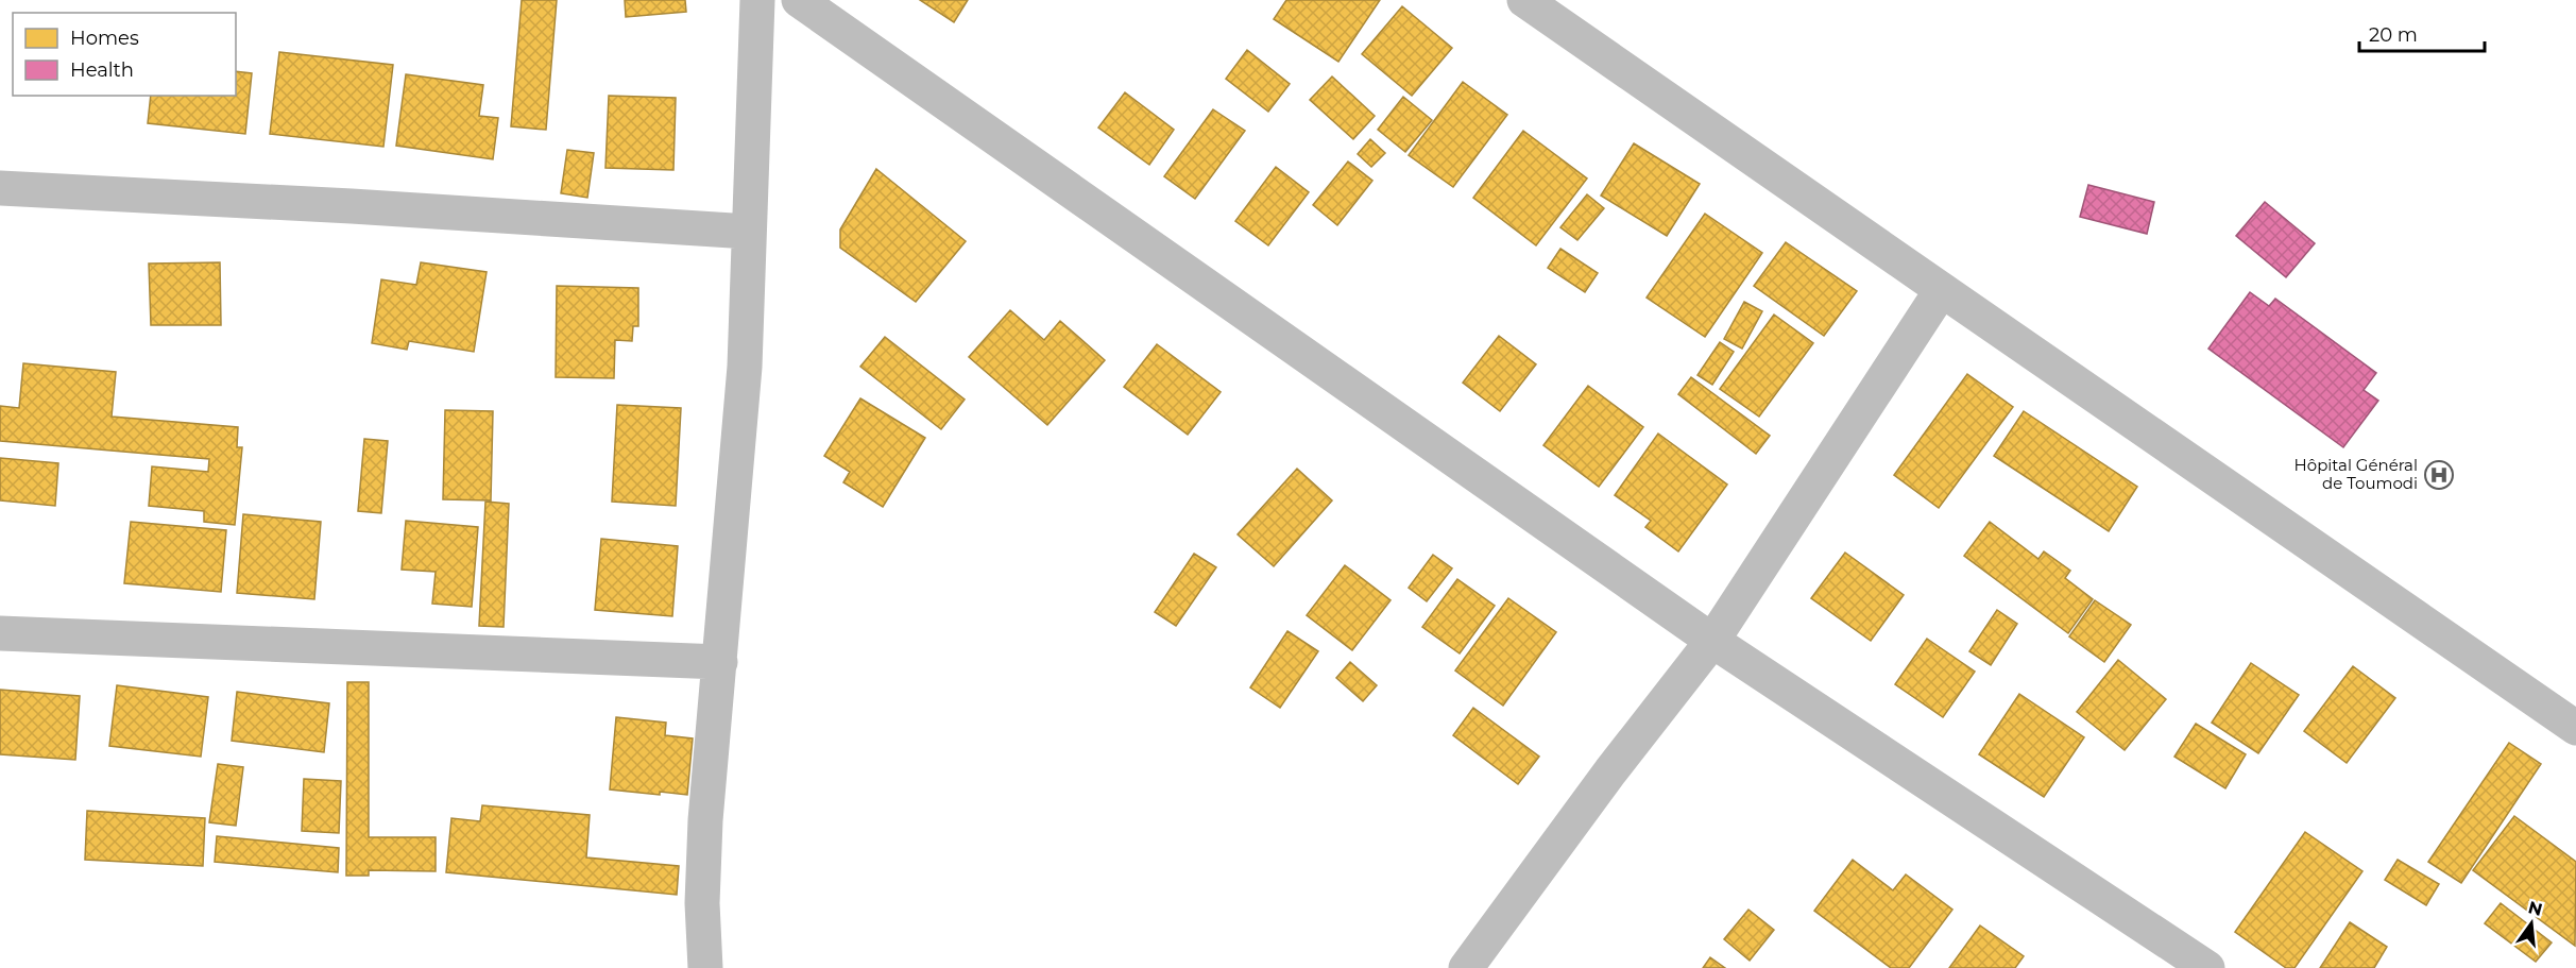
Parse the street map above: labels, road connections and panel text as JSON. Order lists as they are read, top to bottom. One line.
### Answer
{"places":{"hospital":["Hôpital Général de Toumodi"]},"legend":["Homes","Health"],"scale_bar":"20 m","north":"top"}
